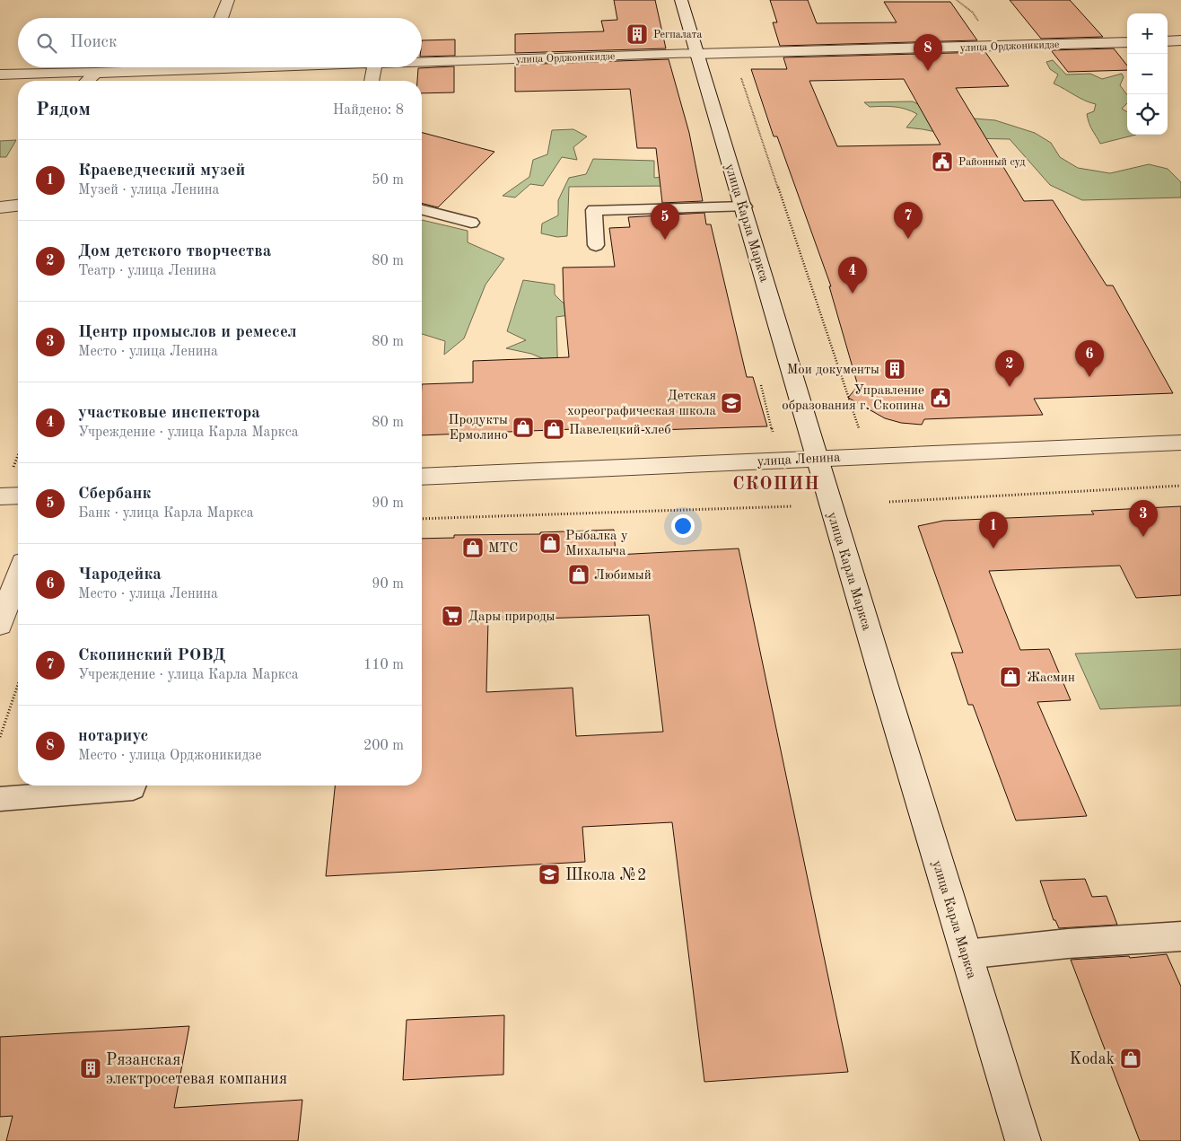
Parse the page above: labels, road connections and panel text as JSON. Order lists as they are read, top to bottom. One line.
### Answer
{"streets":{"street":["улица Орджоникидзе","улица Карла Маркса","улица Ленина"]},"crossings":[["улица Орджоникидзе","улица Карла Маркса"],["улица Карла Маркса","улица Ленина"]],"districts":["СКОПИН"],"places":{"building":["Регпалата","Мои документы","Рязанская электросетевая компания"],"public building":["Районный суд","Управление образования г. Скопина"],"school or university":["Детская хореографическая школа","Школа №2"],"shop":["Продукты Ермолино","Павелецкий хлеб","Рыбалка у Михалыча","МТС","Любимый","Жасмин","Kodak"],"supermarket":["Дары природы"]},"page":{"map_buttons":["+","−"],"search":"Поиск","pins":["8","7","5","4","6","2","3","1"],"heading":["Рядом","Найдено: 8"],"list":[{"mark":"1","name":"Краеведческий музей","note":"Музей · улица Ленина","value":"50 m"},{"mark":"2","name":"Дом детского творчества","note":"Театр · улица Ленина","value":"80 m"},{"mark":"3","name":"Центр промыслов и ремесел","note":"Место · улица Ленина","value":"80 m"},{"mark":"4","name":"участковые инспектора","note":"Учреждение · улица Карла Маркса","value":"80 m"},{"mark":"5","name":"Сбербанк","note":"Банк · улица Карла Маркса","value":"90 m"},{"mark":"6","name":"Чародейка","note":"Место · улица Ленина","value":"90 m"},{"mark":"7","name":"Скопинский РОВД","note":"Учреждение · улица Карла Маркса","value":"110 m"},{"mark":"8","name":"нотариус","note":"Место · улица Орджоникидзе","value":"200 m"}]}}
